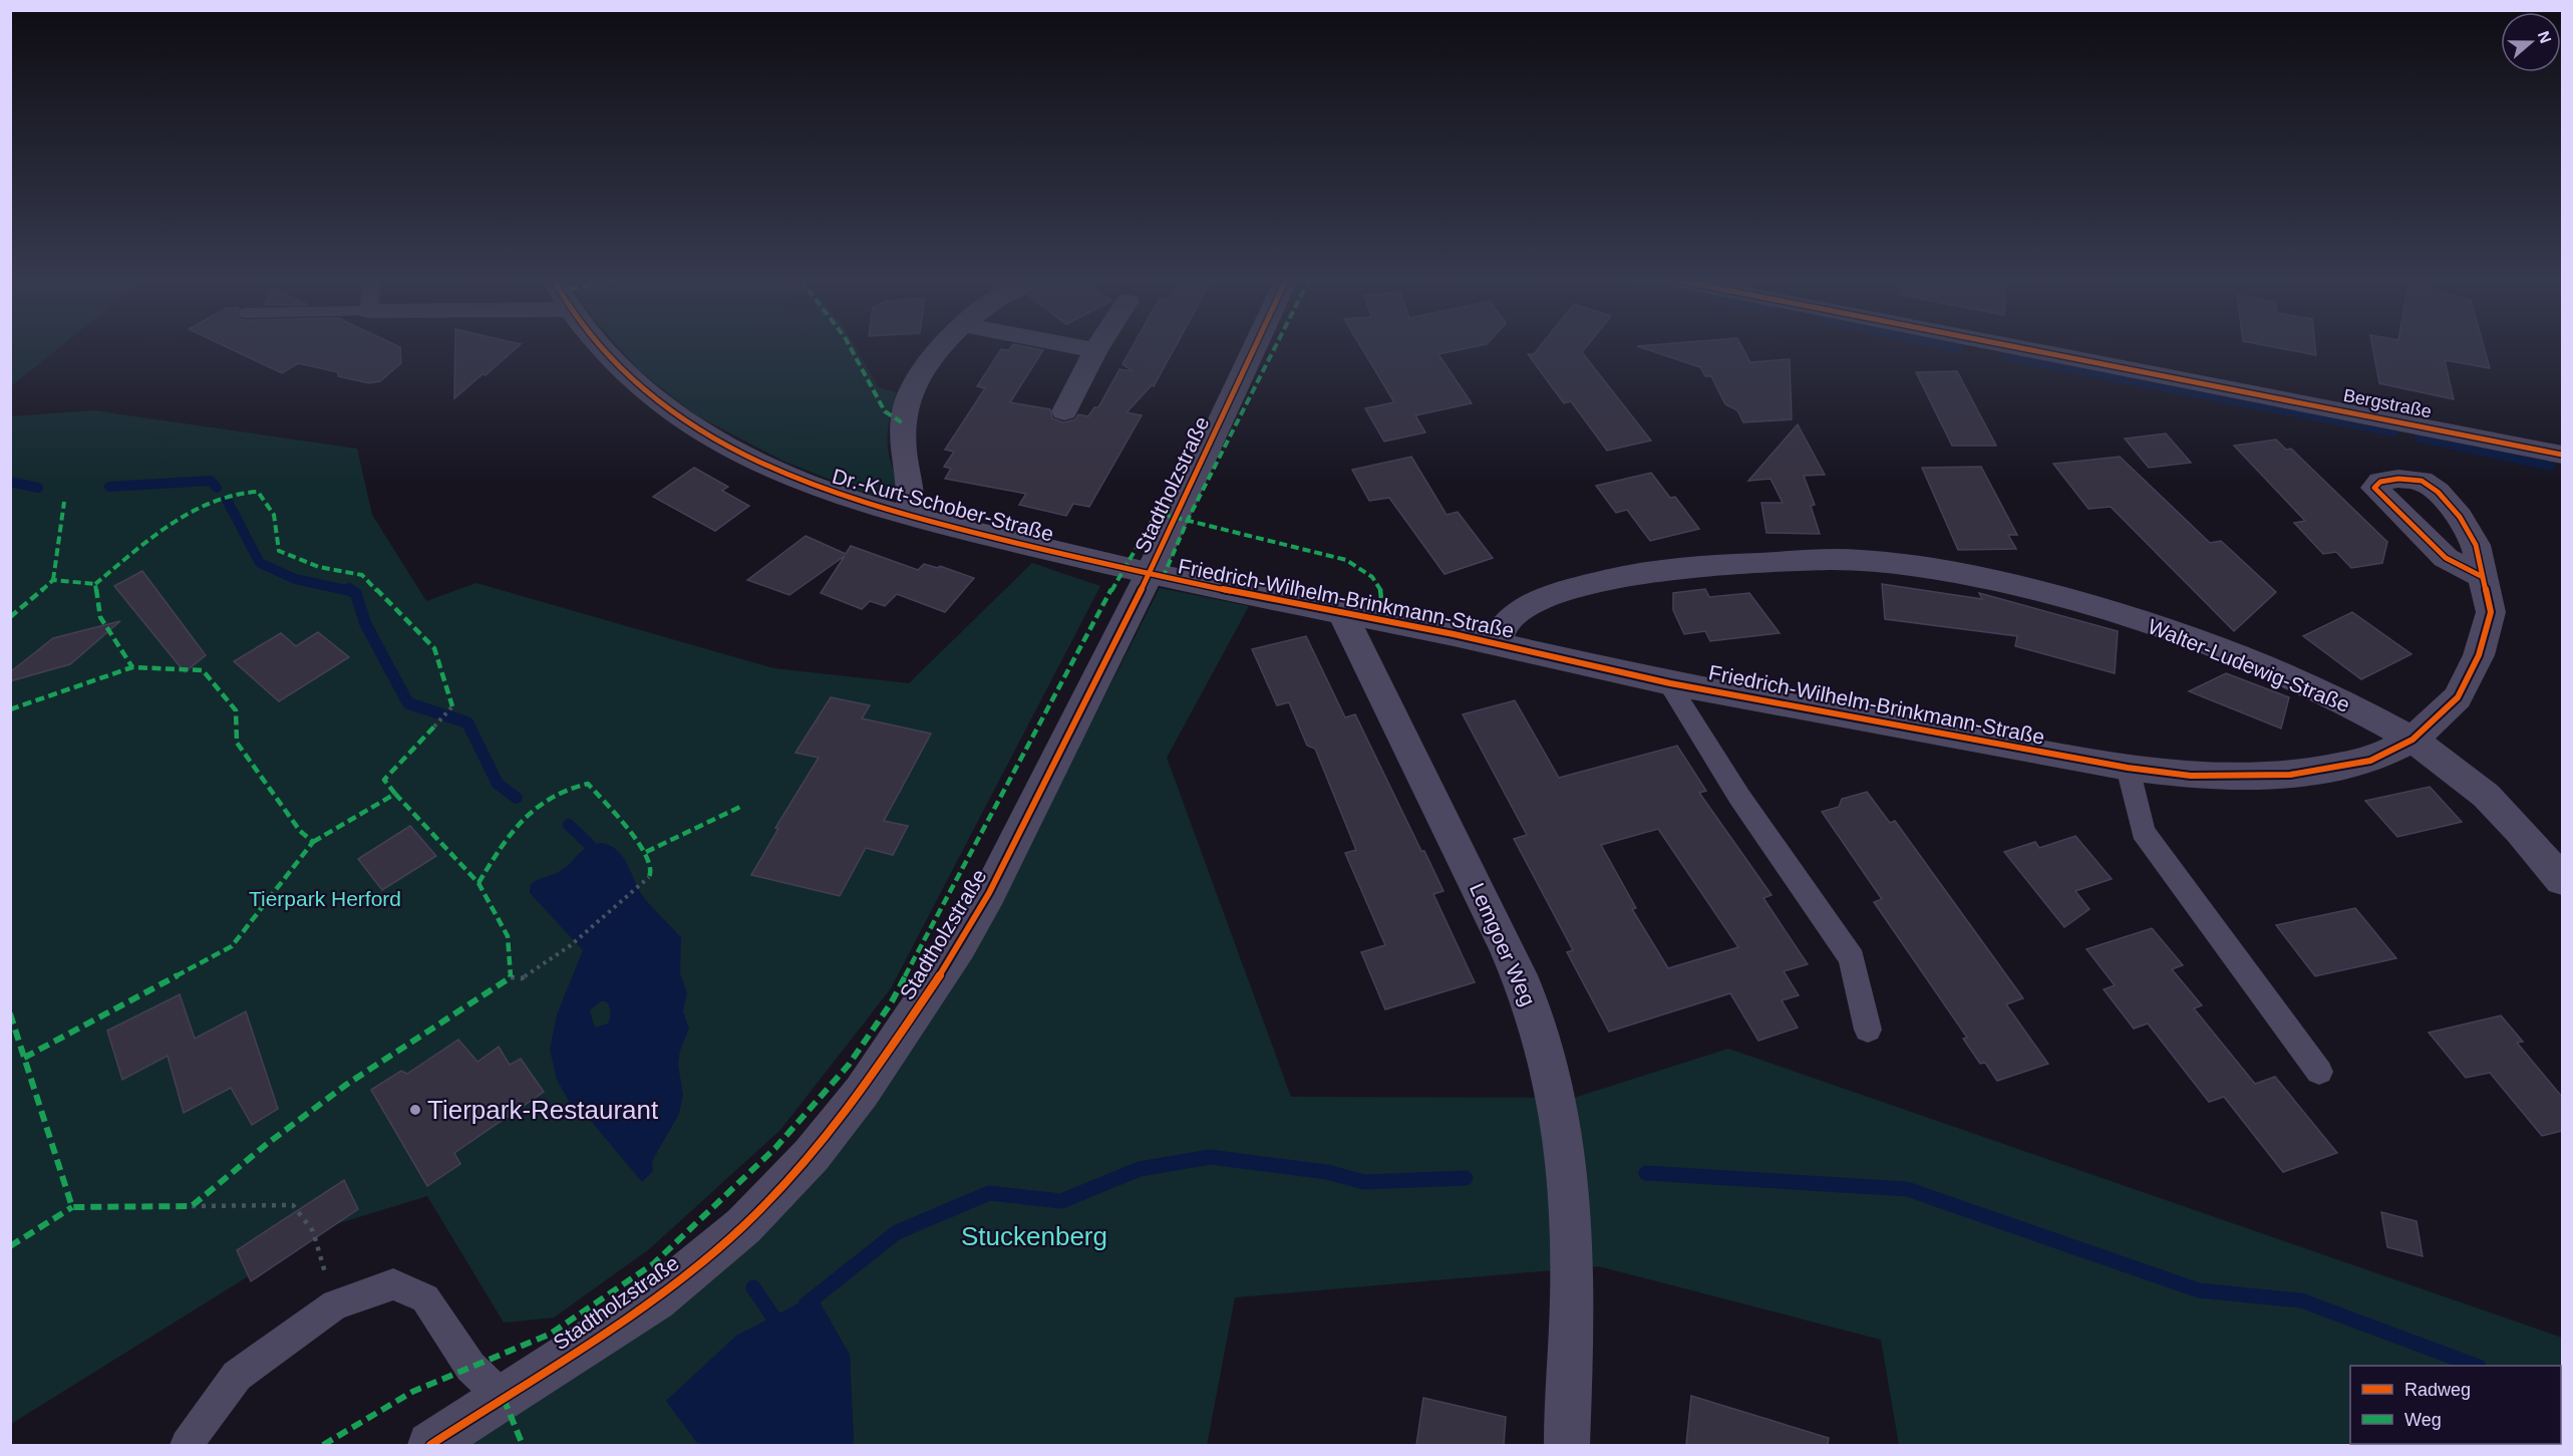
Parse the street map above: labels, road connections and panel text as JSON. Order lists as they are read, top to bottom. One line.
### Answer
{"streets":{"street":["Bergstraße","Stadtholzstraße","Dr.-Kurt-Schober-Straße","Friedrich-Wilhelm-Brinkmann-Straße","Walter-Ludewig-Straße","Lemgoer Weg"]},"crossings":[["Stadtholzstraße","Dr.-Kurt-Schober-Straße"],["Stadtholzstraße","Friedrich-Wilhelm-Brinkmann-Straße"],["Dr.-Kurt-Schober-Straße","Friedrich-Wilhelm-Brinkmann-Straße"],["Friedrich-Wilhelm-Brinkmann-Straße","Walter-Ludewig-Straße"],["Friedrich-Wilhelm-Brinkmann-Straße","Lemgoer Weg"]],"parks":["Tierpark Herford","Stuckenberg"],"places":["Tierpark-Restaurant"],"legend":["Radweg","Weg"],"north":"right"}
